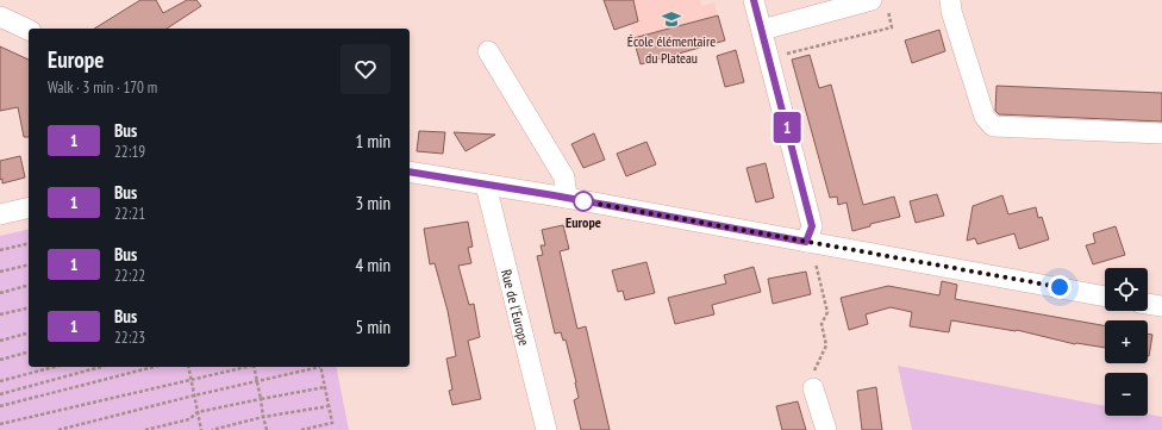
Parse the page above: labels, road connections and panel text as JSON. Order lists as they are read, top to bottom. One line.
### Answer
{"streets":{"street":["Rue de l'Europe"]},"places":{"school or university":["École élémentaire du Plateau"],"other":["Europe"]},"lines":["bus line 1"],"page":{"on_map":"1","heading":["Europe","Walk · 3 min · 170 m"],"list":[{"mark":"1","name":"Bus","note":"22:19","value":"1 min"},{"mark":"1","name":"Bus","note":"22:21","value":"3 min"},{"mark":"1","name":"Bus","note":"22:22","value":"4 min"},{"mark":"1","name":"Bus","note":"22:23","value":"5 min"}],"map_buttons":["+","−"]}}
